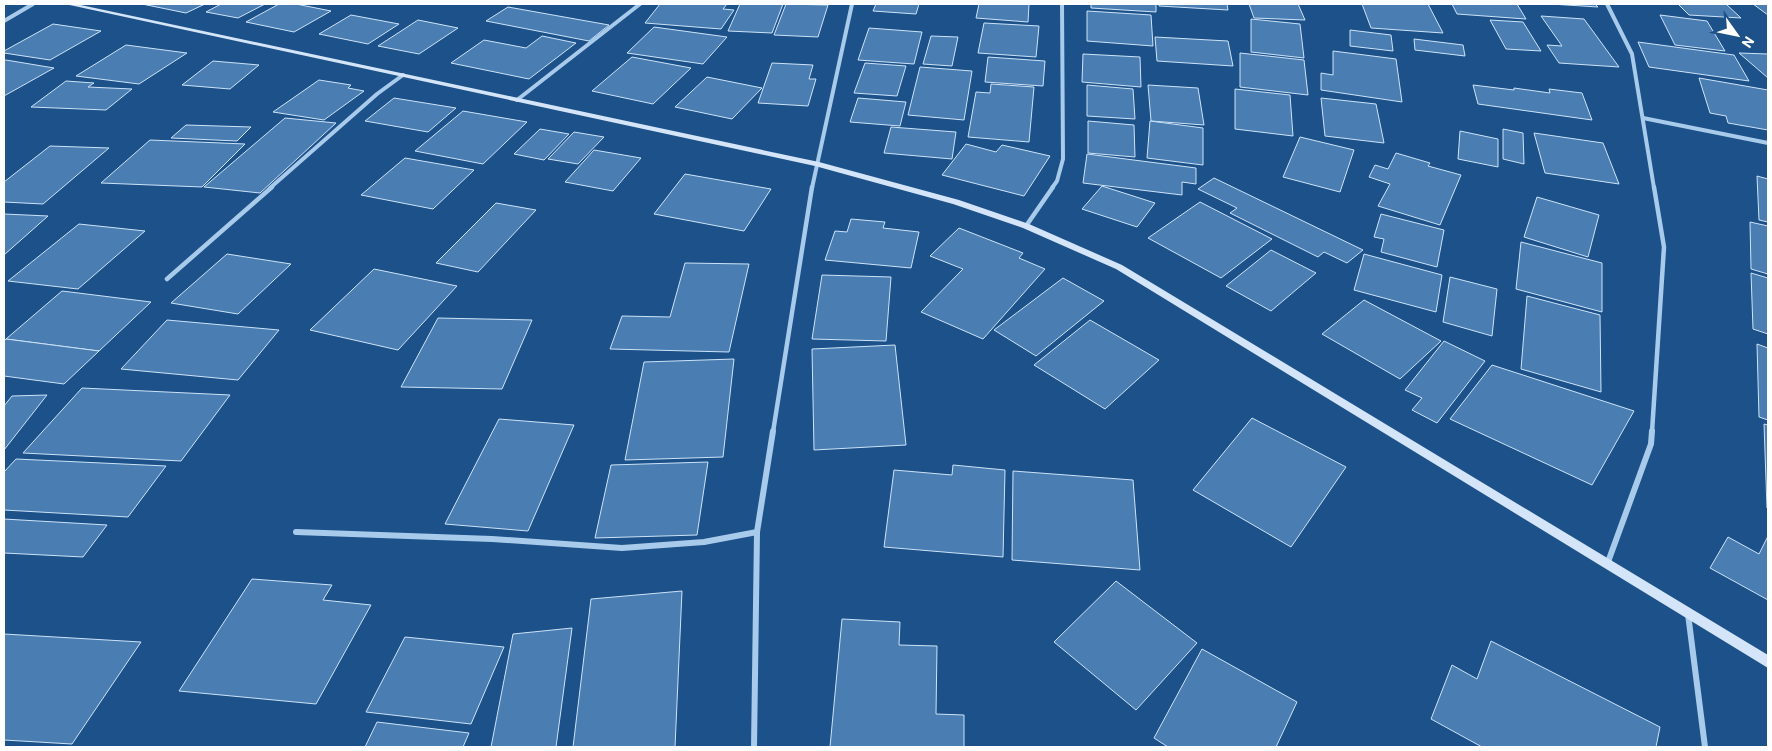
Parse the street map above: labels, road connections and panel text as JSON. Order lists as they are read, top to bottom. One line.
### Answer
{"north":"bottom right"}
